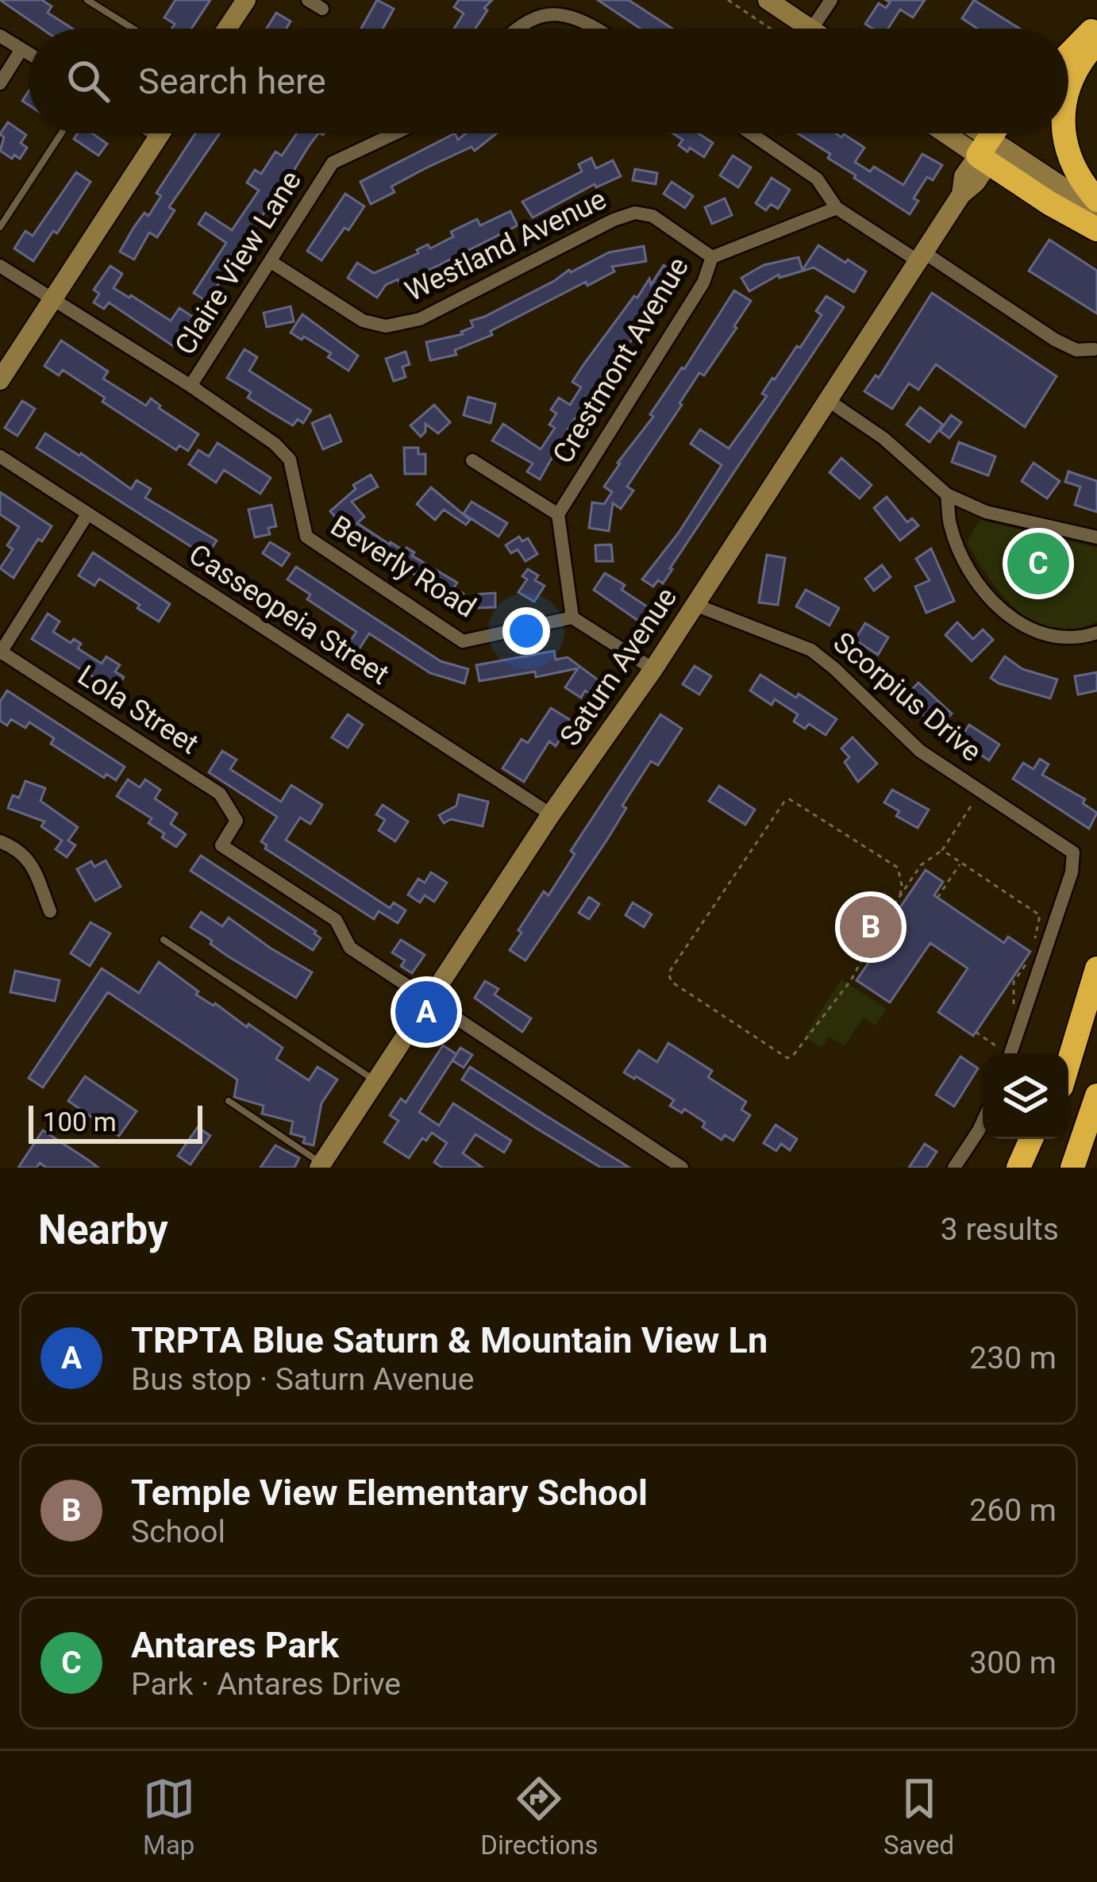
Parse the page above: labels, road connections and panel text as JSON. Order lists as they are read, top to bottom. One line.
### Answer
{"streets":{"street":["Westland Avenue","Claire View Lane","Crestmont Avenue","Beverly Road","Casseopeia Street","Saturn Avenue","Scorpius Drive","Lola Street"]},"crossings":[["Westland Avenue","Claire View Lane"],["Westland Avenue","Crestmont Avenue"],["Claire View Lane","Beverly Road"],["Casseopeia Street","Saturn Avenue"],["Saturn Avenue","Scorpius Drive"],["Saturn Avenue","Lola Street"]],"scale_bar":"100 m","page":{"search":"Search here","pins":["C","B","A"],"scale":"100 m","heading":["Nearby","3 results"],"list":[{"mark":"A","name":"TRPTA Blue Saturn & Mountain View Ln","note":"Bus stop · Saturn Avenue","value":"230 m"},{"mark":"B","name":"Temple View Elementary School","note":"School","value":"260 m"},{"mark":"C","name":"Antares Park","note":"Park · Antares Drive","value":"300 m"}],"nav":["Map","Directions","Saved"]}}
